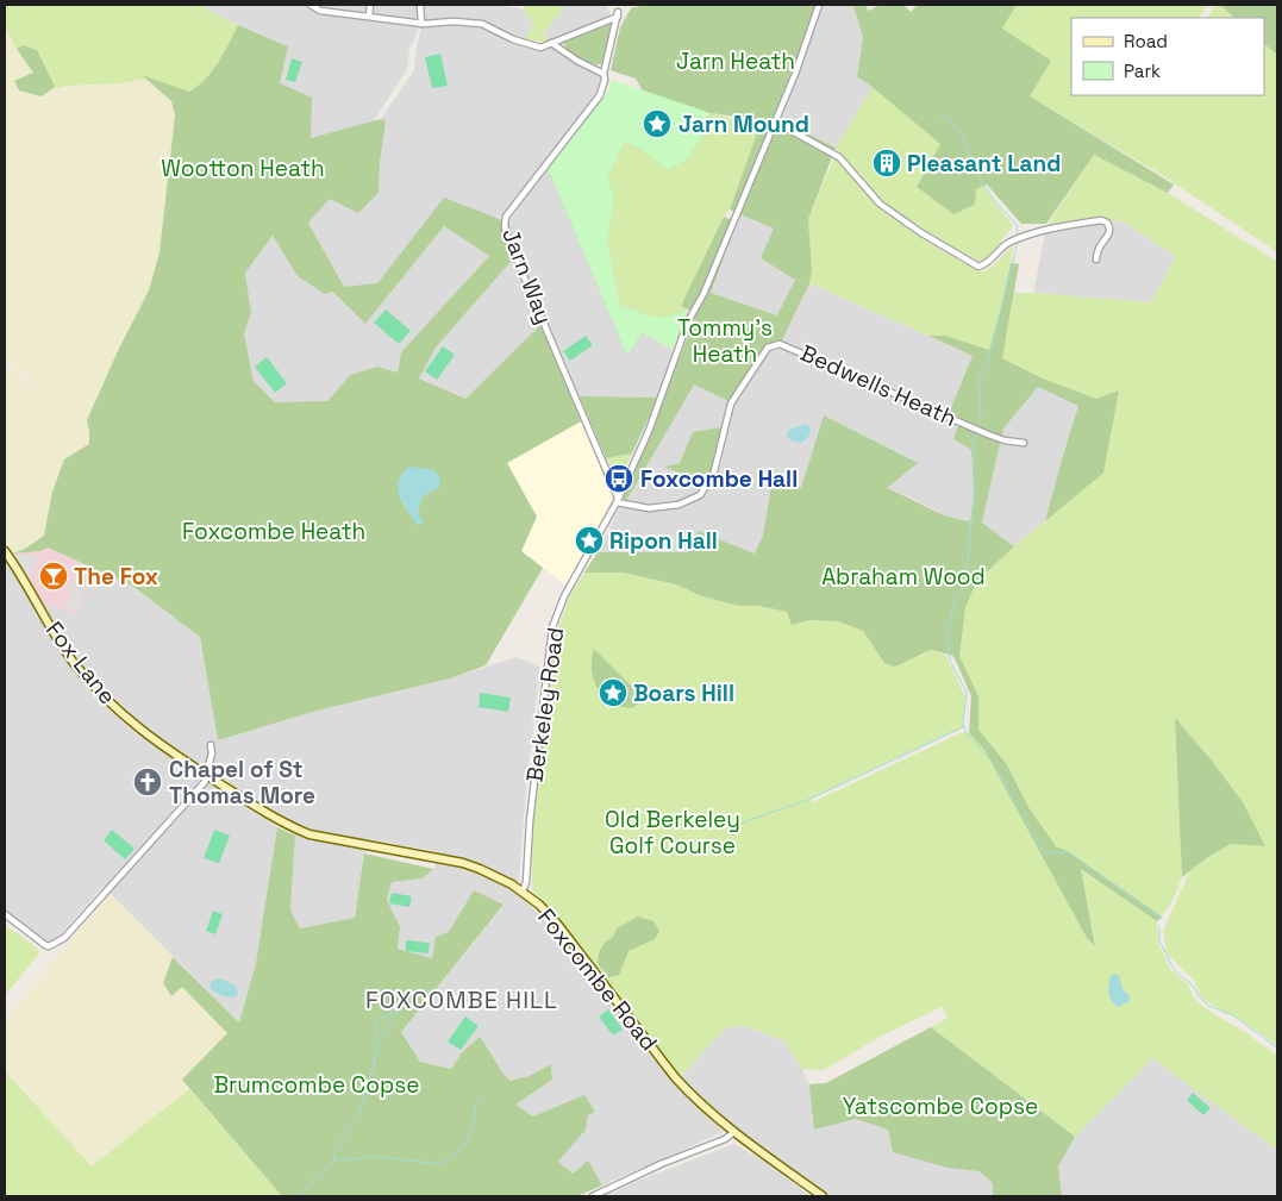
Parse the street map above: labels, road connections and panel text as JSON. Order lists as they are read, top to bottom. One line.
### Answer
{"streets":{"street":["Jarn Way","Bedwells Heath","Fox Lane","Berkeley Road","Foxcombe Road"]},"crossings":[["Jarn Way","Bedwells Heath"],["Jarn Way","Berkeley Road"],["Bedwells Heath","Berkeley Road"],["Fox Lane","Foxcombe Road"],["Berkeley Road","Foxcombe Road"]],"districts":["FOXCOMBE HILL"],"parks":["Jarn Heath","Wootton Heath","Tommy's Heath","Foxcombe Heath","Abraham Wood","Old Berkeley Golf Course","Brumcombe Copse","Yatscombe Copse"],"places":{"place":["Jarn Mound","Ripon Hall","Boars Hill"],"building":["Pleasant Land"],"bus stop":["Foxcombe Hall"],"bar":["The Fox"],"church":["Chapel of St Thomas More"]},"legend":["Road","Park"]}
